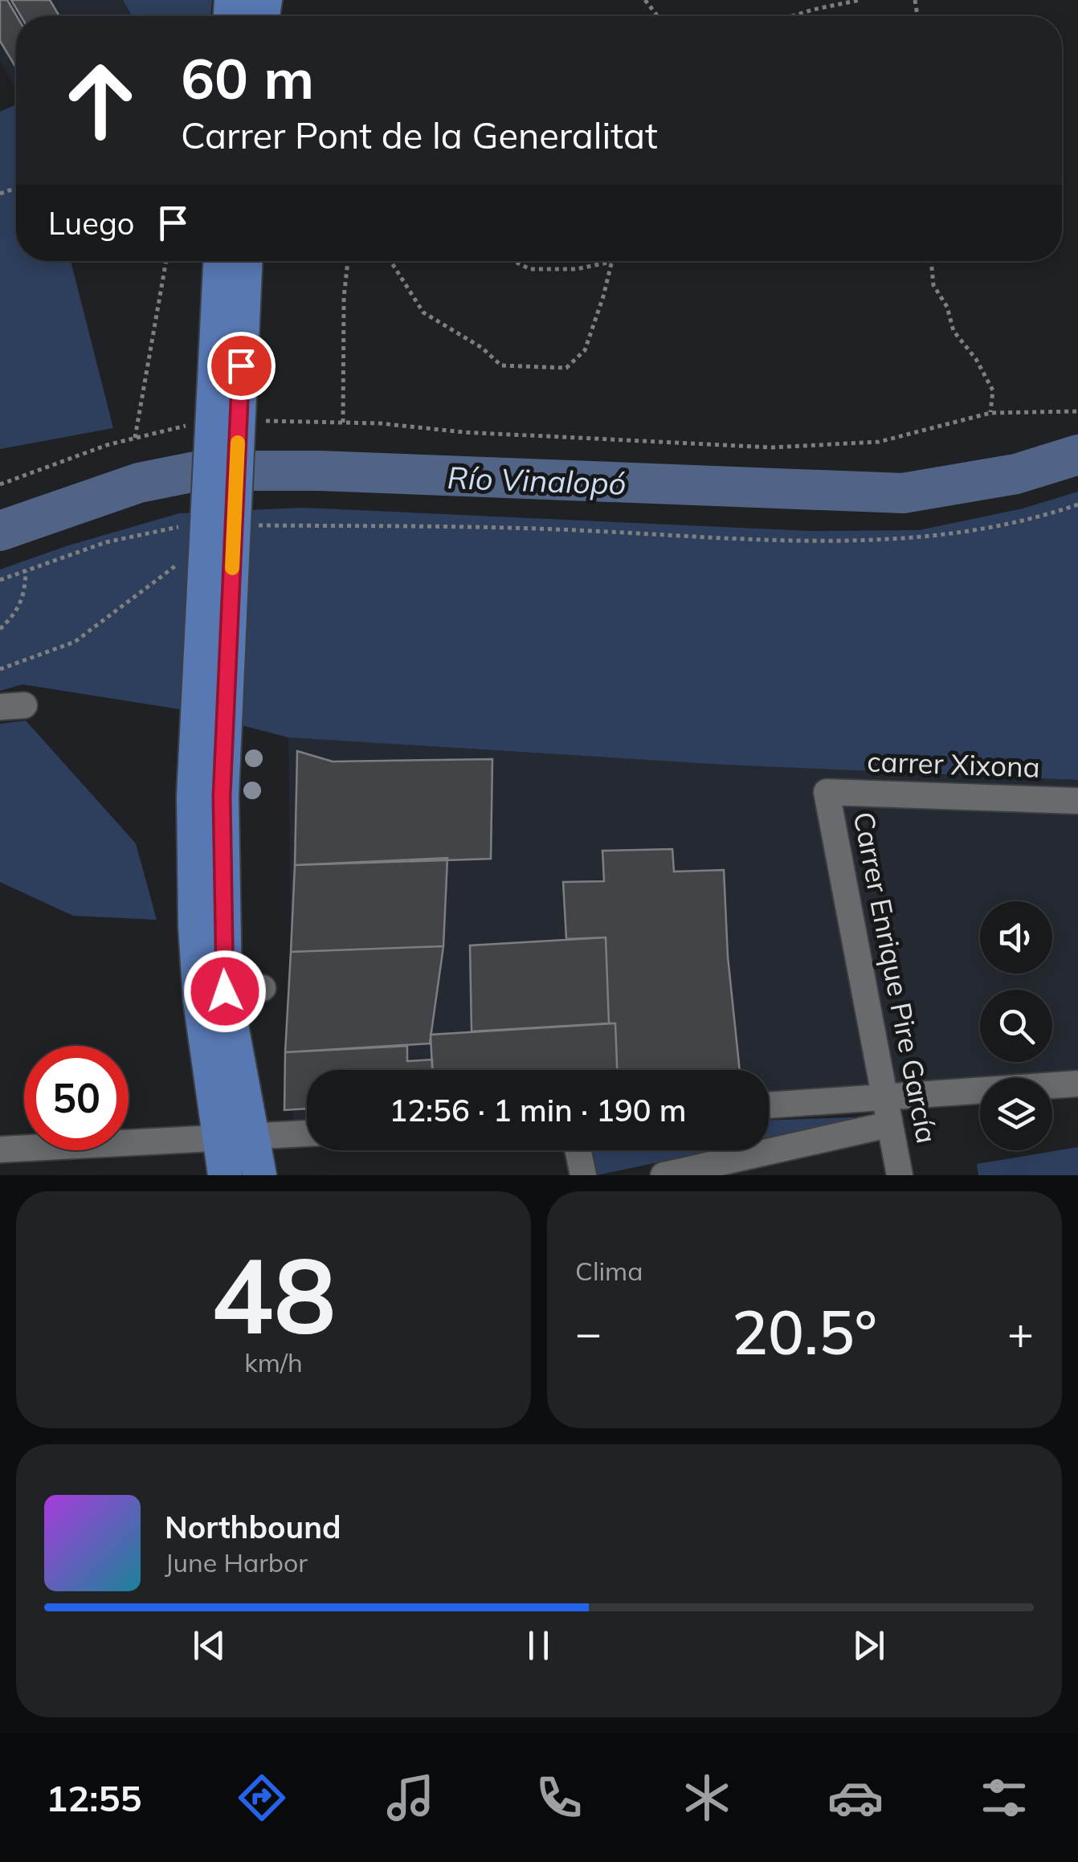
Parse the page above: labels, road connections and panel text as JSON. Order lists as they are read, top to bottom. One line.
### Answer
{"streets":{"street":["carrer Xixona","Carrer Enrique Pire García"]},"crossings":[["carrer Xixona","Carrer Enrique Pire García"]],"water":["Río Vinalopó"],"page":{"turn":["60 m","Carrer Pont de la Generalitat"],"then":"Luego","limit":"50","trip":"12:56 · 1 min · 190 m","tile":[["48","km/h"],"Clima"],"heat":["−","20.5°","+"],"song":["Northbound","June Harbor"],"tabs":"12:55"}}
